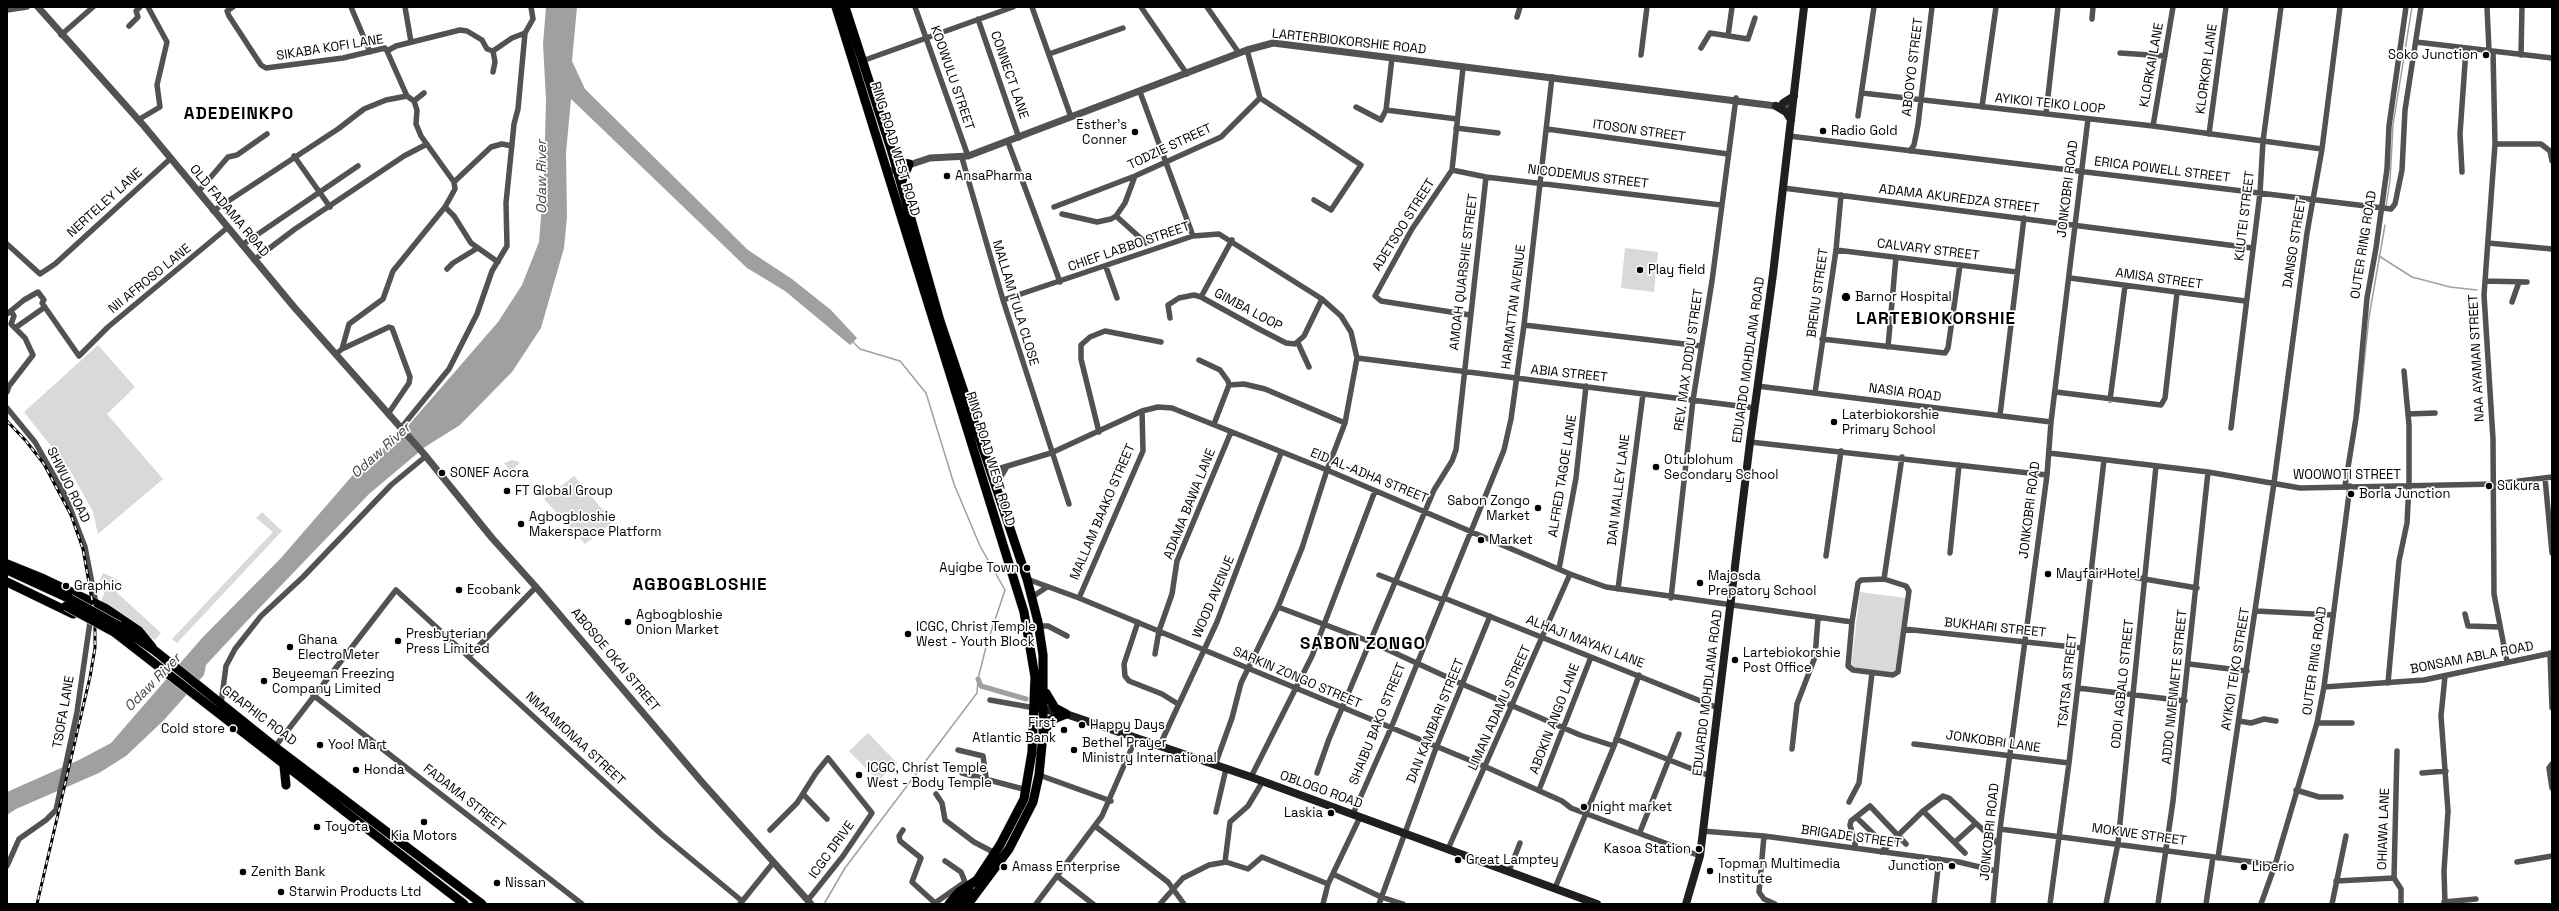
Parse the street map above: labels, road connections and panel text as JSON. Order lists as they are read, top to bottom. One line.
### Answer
{"streets":{"main road":["RING ROAD WEST ROAD","EDUARDO MOHDLANA ROAD","GRAPHIC ROAD","OBLOGO ROAD"],"street":["LARTERBIOKORSHIE ROAD","SIKABA KOFI LANE","KLORKAI LANE","ABOOYO STREET","KLORKOR LANE","CONNECT LANE","KOOWULU STREET","AYIKOI TEIKO LOOP","ITOSON STREET","TODZIE STREET","ERICA POWELL STREET","NICODEMUS STREET","JONKOBRI ROAD","ADAMA AKUREDZA STREET","NERTELEY LANE","OLD FADAMA ROAD","KLUTEI STREET","ADETSOO STREET","DANSO STREET","OUTER RING ROAD","CHIEF LABBO STREET","CALVARY STREET","AMOAH QUARSHIE STREET","NII AFROSO LANE","AMISA STREET","BRENU STREET","MALLAM TULA CLOSE","HARMATTAN AVENUE","GIMBA LOOP","NAA AYAMAN STREET","REV. MAX DODU STREET","ABIA STREET","NASIA ROAD","WOOWOTI STREET","EID AL-ADHA STREET","ALFRED TAGOE LANE","SHWUO ROAD","DAN MALLEY LANE","ADAMA BAWA LANE","MALLAM BAAKO STREET","WOOD AVENUE","BUKHARI STREET","ALHAJI MAYAKI LANE","BONSAM ABLA ROAD","ABOSOE OKAI STREET","AYIKOI TEIKO STREET","SARKIN ZONGO STREET","TSATSA STREET","ODOI AGBALO STREET","ADDO NMENMETE STREET","LIMAN ADAMU STREET","TSOFA LANE","ABOKIN ANGO LANE","DAN KAMBARI STREET","SHAIBU BAKO STREET","NMAAMONAA STREET","JONKOBRI LANE","FADAMA STREET","OHIAWA LANE","MOKWE STREET","BRIGADE STREET","ICGC DRIVE"]},"crossings":[["LARTERBIOKORSHIE ROAD","CONNECT LANE"],["LARTERBIOKORSHIE ROAD","KOOWULU STREET"],["LARTERBIOKORSHIE ROAD","RING ROAD WEST ROAD"],["LARTERBIOKORSHIE ROAD","ADETSOO STREET"],["LARTERBIOKORSHIE ROAD","MALLAM TULA CLOSE"],["LARTERBIOKORSHIE ROAD","HARMATTAN AVENUE"],["LARTERBIOKORSHIE ROAD","REV. MAX DODU STREET"],["LARTERBIOKORSHIE ROAD","EDUARDO MOHDLANA ROAD"],["KLORKAI LANE","AYIKOI TEIKO LOOP"],["ABOOYO STREET","AYIKOI TEIKO LOOP"],["ABOOYO STREET","ERICA POWELL STREET"],["KLORKOR LANE","AYIKOI TEIKO LOOP"],["KOOWULU STREET","MALLAM TULA CLOSE"],["AYIKOI TEIKO LOOP","JONKOBRI ROAD"],["AYIKOI TEIKO LOOP","KLUTEI STREET"],["AYIKOI TEIKO LOOP","DANSO STREET"],["ITOSON STREET","HARMATTAN AVENUE"],["ITOSON STREET","REV. MAX DODU STREET"],["RING ROAD WEST ROAD","EID AL-ADHA STREET"],["RING ROAD WEST ROAD","SARKIN ZONGO STREET"],["RING ROAD WEST ROAD","OBLOGO ROAD"],["ERICA POWELL STREET","JONKOBRI ROAD"],["ERICA POWELL STREET","KLUTEI STREET"],["ERICA POWELL STREET","DANSO STREET"],["ERICA POWELL STREET","OUTER RING ROAD"],["NICODEMUS STREET","ADETSOO STREET"],["NICODEMUS STREET","AMOAH QUARSHIE STREET"],["NICODEMUS STREET","HARMATTAN AVENUE"],["NICODEMUS STREET","REV. MAX DODU STREET"],["JONKOBRI ROAD","ADAMA AKUREDZA STREET"],["JONKOBRI ROAD","AMISA STREET"],["JONKOBRI ROAD","NASIA ROAD"],["JONKOBRI ROAD","WOOWOTI STREET"],["JONKOBRI ROAD","BUKHARI STREET"],["JONKOBRI ROAD","JONKOBRI LANE"],["JONKOBRI ROAD","MOKWE STREET"],["JONKOBRI ROAD","BRIGADE STREET"],["ADAMA AKUREDZA STREET","KLUTEI STREET"],["ADAMA AKUREDZA STREET","BRENU STREET"],["ADAMA AKUREDZA STREET","EDUARDO MOHDLANA ROAD"],["NERTELEY LANE","OLD FADAMA ROAD"],["OLD FADAMA ROAD","NII AFROSO LANE"],["OLD FADAMA ROAD","ABOSOE OKAI STREET"],["KLUTEI STREET","AMISA STREET"],["ADETSOO STREET","AMOAH QUARSHIE STREET"],["DANSO STREET","WOOWOTI STREET"],["DANSO STREET","AYIKOI TEIKO STREET"],["OUTER RING ROAD","WOOWOTI STREET"],["OUTER RING ROAD","BONSAM ABLA ROAD"],["OUTER RING ROAD","MOKWE STREET"],["CHIEF LABBO STREET","MALLAM TULA CLOSE"],["CHIEF LABBO STREET","GIMBA LOOP"],["CHIEF LABBO STREET","ABIA STREET"],["CHIEF LABBO STREET","EID AL-ADHA STREET"],["CHIEF LABBO STREET","SARKIN ZONGO STREET"],["CHIEF LABBO STREET","OBLOGO ROAD"],["CALVARY STREET","BRENU STREET"],["AMOAH QUARSHIE STREET","ABIA STREET"],["AMOAH QUARSHIE STREET","EID AL-ADHA STREET"],["AMOAH QUARSHIE STREET","ALHAJI MAYAKI LANE"],["AMOAH QUARSHIE STREET","SARKIN ZONGO STREET"],["BRENU STREET","NASIA ROAD"],["MALLAM TULA CLOSE","EID AL-ADHA STREET"],["HARMATTAN AVENUE","ABIA STREET"],["HARMATTAN AVENUE","EID AL-ADHA STREET"],["HARMATTAN AVENUE","SHAIBU BAKO STREET"],["NAA AYAMAN STREET","WOOWOTI STREET"],["NAA AYAMAN STREET","BONSAM ABLA ROAD"],["REV. MAX DODU STREET","ABIA STREET"],["REV. MAX DODU STREET","EID AL-ADHA STREET"],["EDUARDO MOHDLANA ROAD","ABIA STREET"],["EDUARDO MOHDLANA ROAD","NASIA ROAD"],["EDUARDO MOHDLANA ROAD","EID AL-ADHA STREET"],["EDUARDO MOHDLANA ROAD","ALHAJI MAYAKI LANE"],["EDUARDO MOHDLANA ROAD","SARKIN ZONGO STREET"],["EDUARDO MOHDLANA ROAD","BRIGADE STREET"],["ABIA STREET","ALFRED TAGOE LANE"],["ABIA STREET","DAN MALLEY LANE"],["WOOWOTI STREET","AYIKOI TEIKO STREET"],["WOOWOTI STREET","TSATSA STREET"],["WOOWOTI STREET","ODOI AGBALO STREET"],["WOOWOTI STREET","ADDO NMENMETE STREET"],["EID AL-ADHA STREET","ALFRED TAGOE LANE"],["EID AL-ADHA STREET","DAN MALLEY LANE"],["EID AL-ADHA STREET","ADAMA BAWA LANE"],["EID AL-ADHA STREET","MALLAM BAAKO STREET"],["EID AL-ADHA STREET","WOOD AVENUE"],["EID AL-ADHA STREET","LIMAN ADAMU STREET"],["EID AL-ADHA STREET","SHAIBU BAKO STREET"],["ADAMA BAWA LANE","SARKIN ZONGO STREET"],["MALLAM BAAKO STREET","SARKIN ZONGO STREET"],["WOOD AVENUE","SARKIN ZONGO STREET"],["WOOD AVENUE","OBLOGO ROAD"],["BUKHARI STREET","TSATSA STREET"],["ALHAJI MAYAKI LANE","LIMAN ADAMU STREET"],["ALHAJI MAYAKI LANE","ABOKIN ANGO LANE"],["ALHAJI MAYAKI LANE","DAN KAMBARI STREET"],["ALHAJI MAYAKI LANE","SHAIBU BAKO STREET"],["ABOSOE OKAI STREET","ICGC DRIVE"],["AYIKOI TEIKO STREET","MOKWE STREET"],["SARKIN ZONGO STREET","LIMAN ADAMU STREET"],["SARKIN ZONGO STREET","ABOKIN ANGO LANE"],["SARKIN ZONGO STREET","DAN KAMBARI STREET"],["SARKIN ZONGO STREET","SHAIBU BAKO STREET"],["TSATSA STREET","JONKOBRI LANE"],["TSATSA STREET","MOKWE STREET"],["ODOI AGBALO STREET","MOKWE STREET"],["ADDO NMENMETE STREET","MOKWE STREET"],["LIMAN ADAMU STREET","OBLOGO ROAD"],["DAN KAMBARI STREET","OBLOGO ROAD"],["SHAIBU BAKO STREET","OBLOGO ROAD"],["NMAAMONAA STREET","FADAMA STREET"]],"districts":["ADEDEINKPO","LARTEBIOKORSHIE","AGBOGBLOSHIE","SABON ZONGO"],"water":["Odaw River"],"places":["Soko Junction","Radio Gold","Esther's Conner","AnsaPharma","Play field","Barnor Hospital","Laterbiokorshie Primary School","Otublohum Secondary School","SONEF Accra","Sukura","FT Global Group","Borla Junction","Sabon Zongo Market","Agbogbloshie Makerspace Platform","Market","Ayigbe Town","Mayfair Hotel","Majosda Prepatory School","Graphic","Ecobank","Agbogbloshie Onion Market","ICGC, Christ Temple West - Youth Block","Presbyterian Press Limited","Ghana ElectroMeter","Lartebiokorshie Post Office","Beyeeman Freezing Company Limited","Happy Days","Cold store","First Atlantic Bank","Yoo! Mart","Bethel Prayer Ministry International","Honda","ICGC, Christ Temple West - Body Temple","night market","Laskia","Kia Motors","Toyota","Kasoa Station","Great Lamptey","Junction","Amass Enterprise","Liberio","Topman Multimedia Institute","Zenith Bank","Nissan","Starwin Products Ltd"]}
